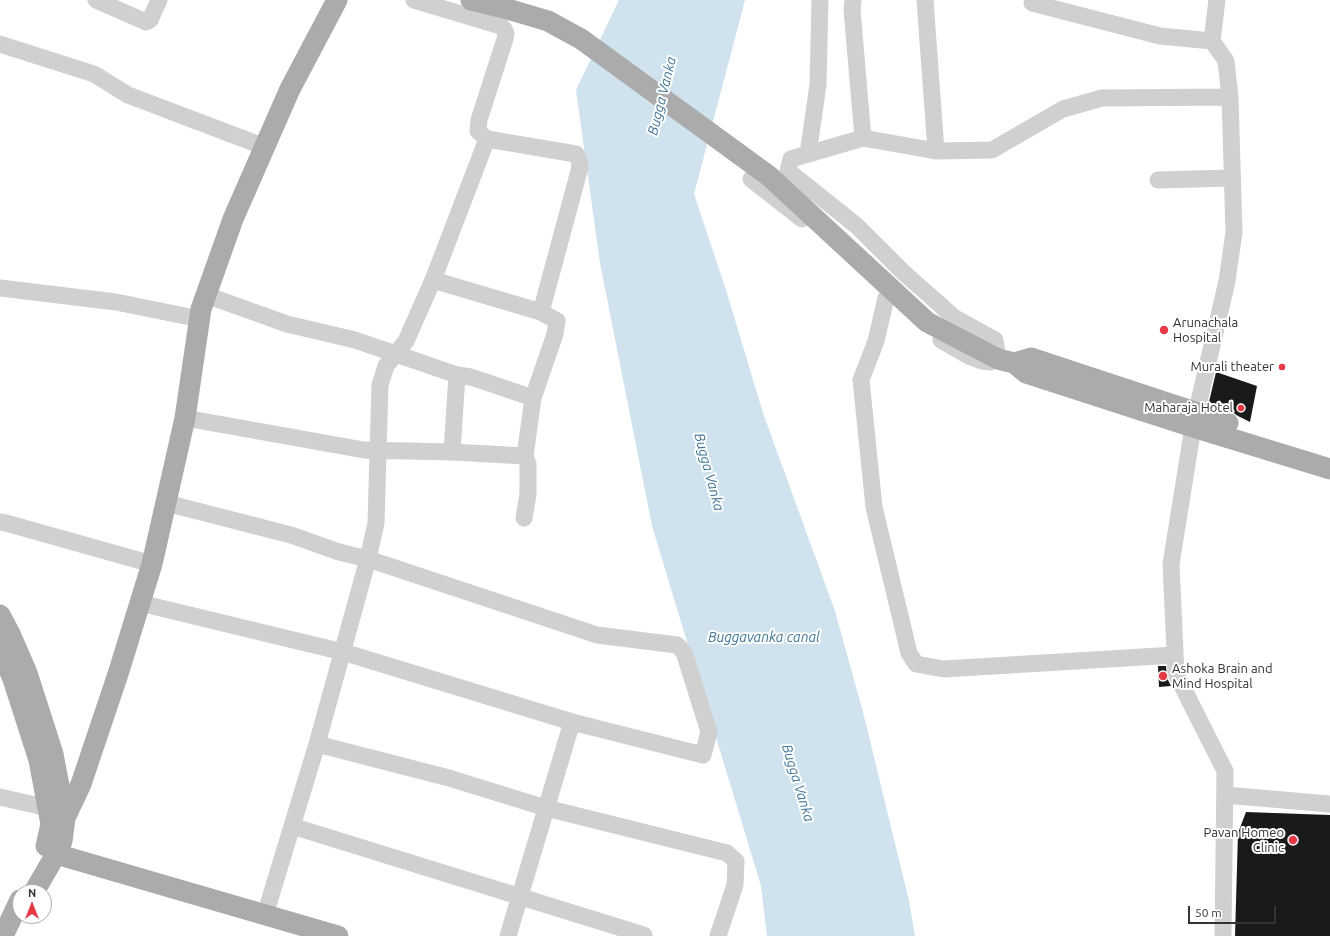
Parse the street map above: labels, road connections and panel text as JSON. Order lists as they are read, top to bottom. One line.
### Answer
{"water":["Bugga Vanka","Buggavanka canal"],"places":["Arunachala Hospital","Murali theater","Maharaja Hotel","Ashoka Brain and Mind Hospital","Pavan Homeo Clinic"],"scale_bar":"50 m","north":"top"}
